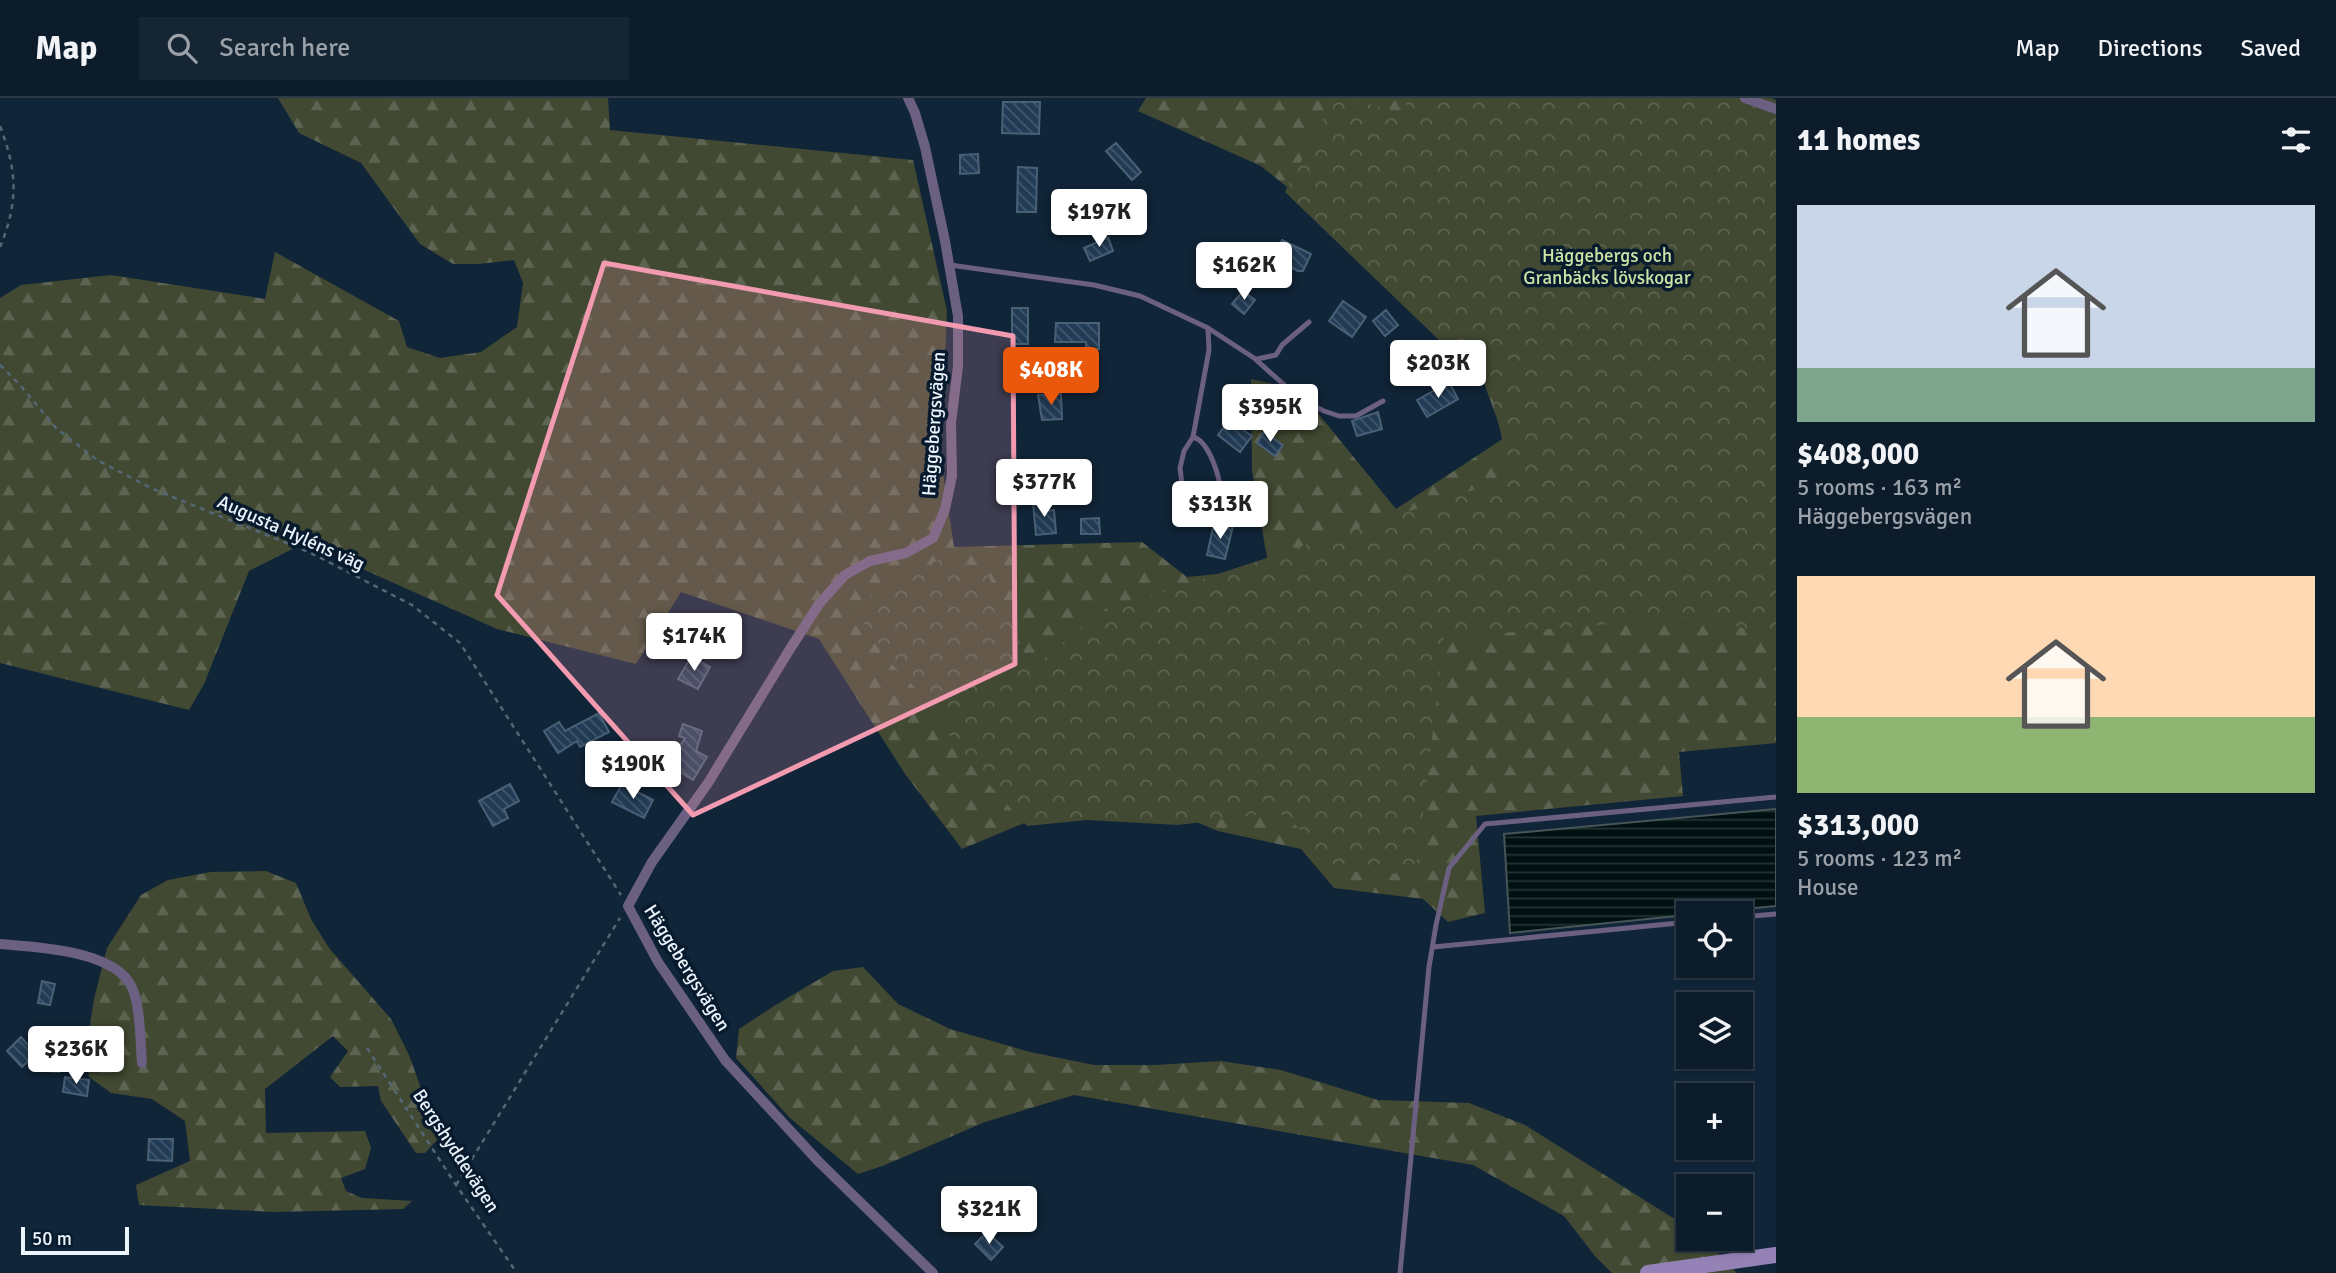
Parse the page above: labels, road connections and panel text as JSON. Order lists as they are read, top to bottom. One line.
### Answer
{"streets":{"street":["Häggebergsvägen"],"path":["Augusta Hyléns väg","Bergshyddevägen"]},"crossings":[["Häggebergsvägen","Augusta Hyléns väg"]],"parks":["Häggebergs och Granbäcks lövskogar"],"scale_bar":"50 m","page":{"header":"Map","search":"Search here","nav":["Map","Directions","Saved"],"heading":"11 homes","list":[{"name":"$408,000","note":"5 rooms · 163 m² · Häggebergsvägen"},{"name":"$313,000","note":"5 rooms · 123 m² · House"}],"price":["$197K","$162K","$203K","$408K","$395K","$377K","$313K","$174K","$190K","$236K","$321K"],"map_buttons":["+","−"],"scale":"50 m"}}
